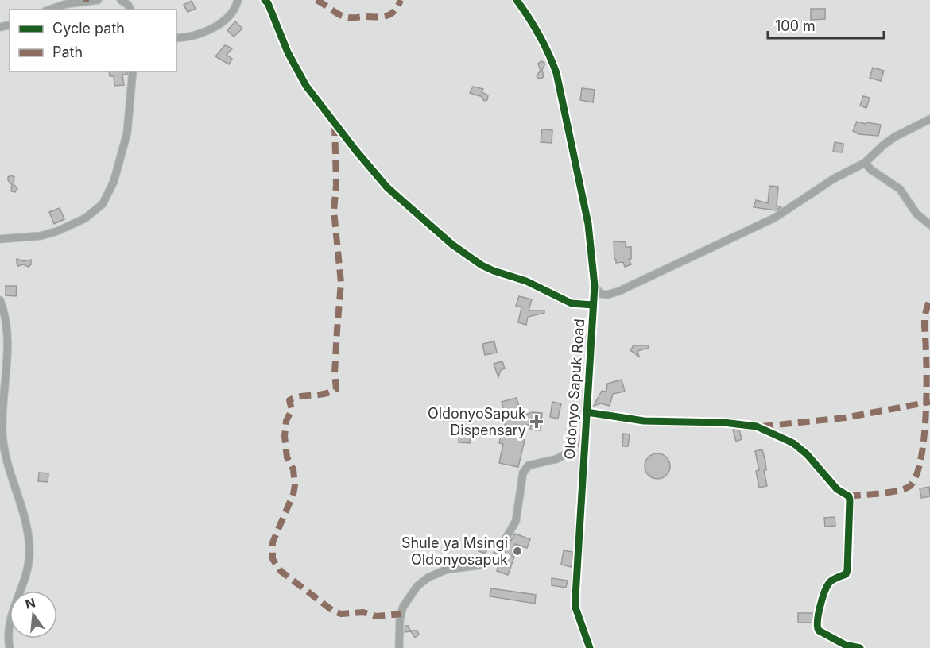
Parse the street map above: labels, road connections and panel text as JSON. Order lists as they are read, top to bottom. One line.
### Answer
{"streets":{"street":["Oldonyo Sapuk Road"]},"places":{"health":["OldonyoSapuk Dispensary"],"other":["Shule ya Msingi Oldonyosapuk"]},"legend":["Cycle path","Path"],"scale_bar":"100 m","north":"top"}
